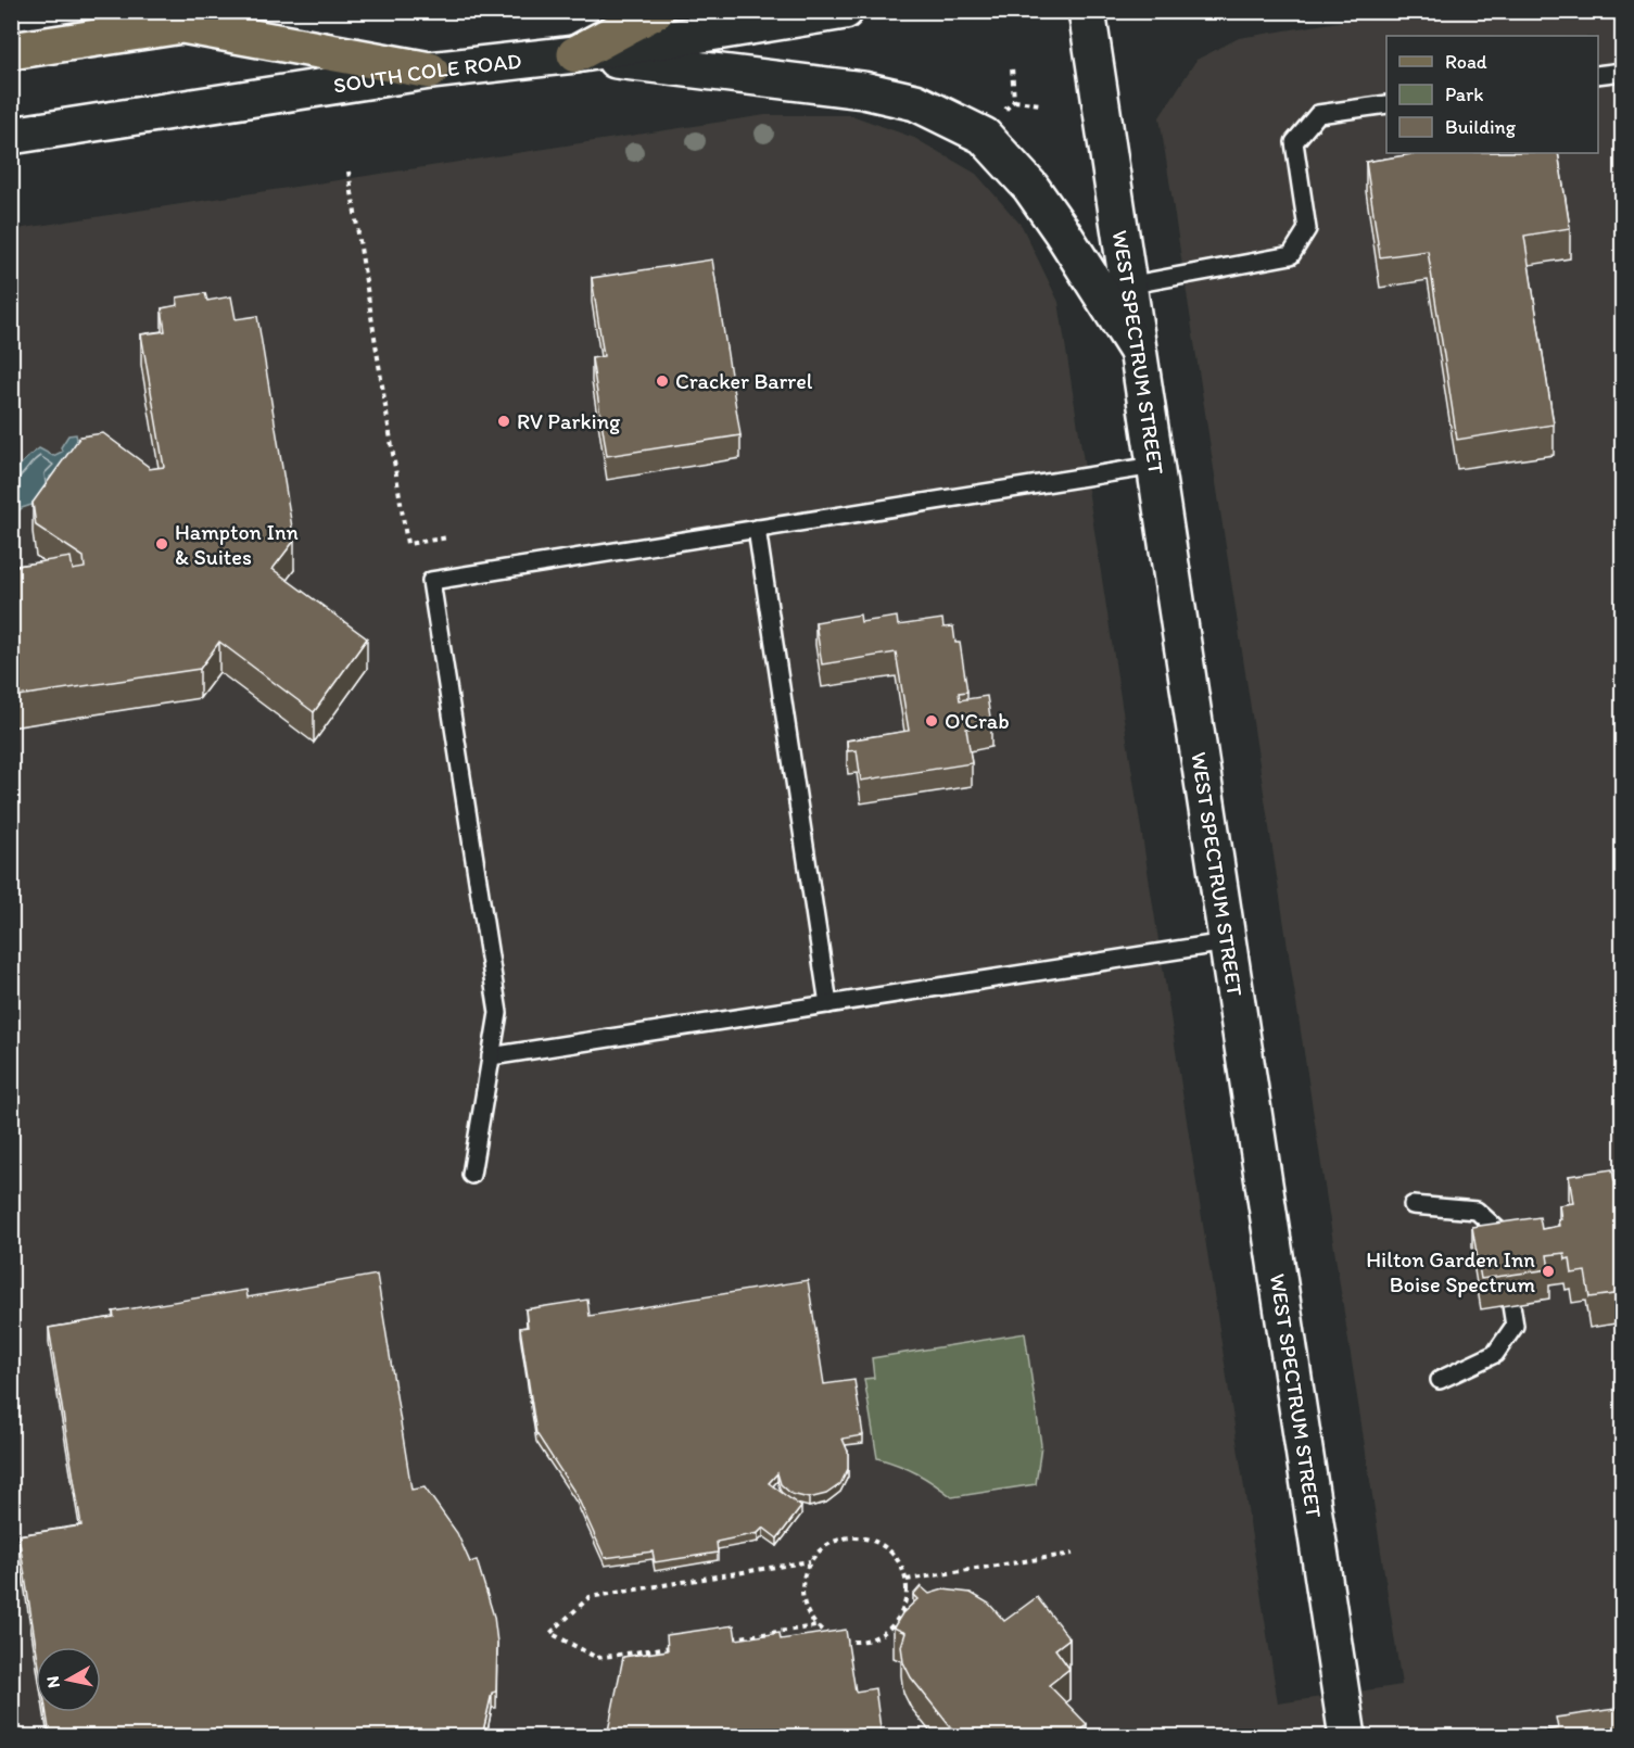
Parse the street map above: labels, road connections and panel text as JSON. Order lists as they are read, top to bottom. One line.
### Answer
{"streets":{"street":["SOUTH COLE ROAD","WEST SPECTRUM STREET"]},"places":["Cracker Barrel","RV Parking","Hampton Inn & Suites","O'Crab","Hilton Garden Inn Boise Spectrum"],"legend":["Road","Park","Building"],"north":"left"}
